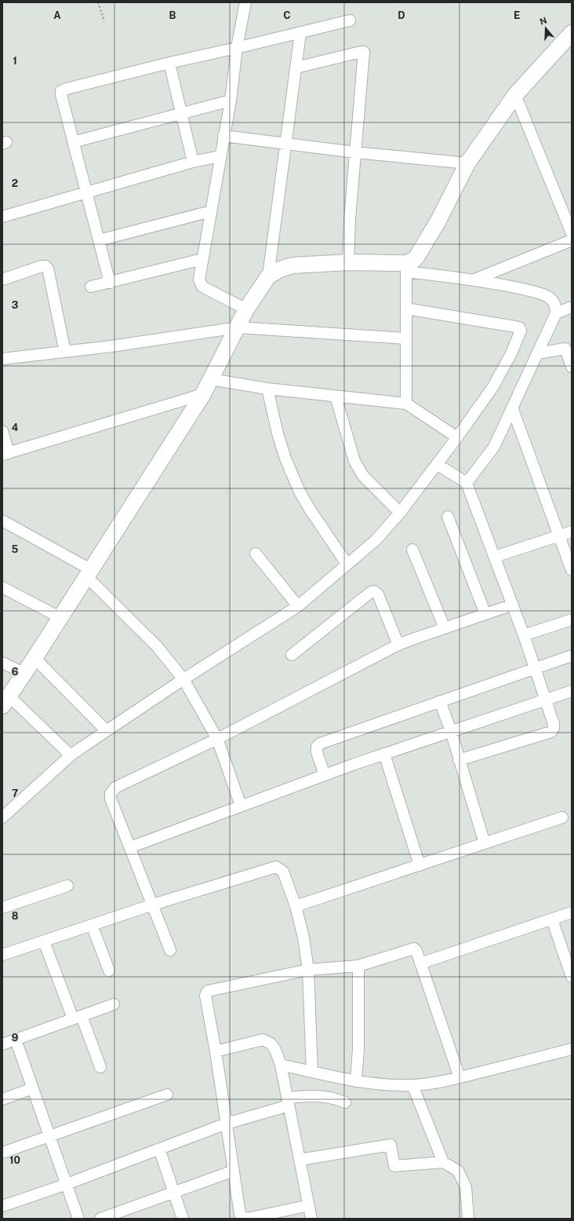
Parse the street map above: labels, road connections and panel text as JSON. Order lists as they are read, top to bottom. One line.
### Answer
{"north":"top","grid":{"columns":["A","B","C","D","E"],"rows":["1","2","3","4","5","6","7","8","9","10"]}}
